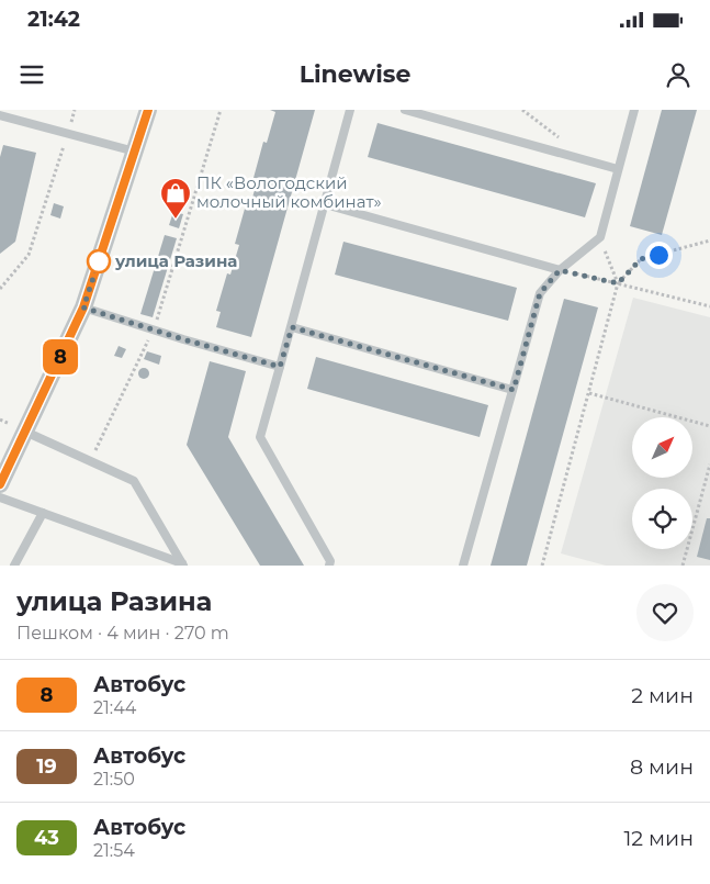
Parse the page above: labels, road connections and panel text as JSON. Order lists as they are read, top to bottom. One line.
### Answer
{"places":{"shop":["ПК «Вологодский молочный комбинат»"],"other":["улица Разина"]},"lines":["bus line 8"],"north":"top right","page":{"status":"21:42","header":"Linewise","on_map":"8","heading":["улица Разина","Пешком · 4 мин · 270 m"],"list":[{"mark":"8","name":"Автобус","note":"21:44","value":"2 мин"},{"mark":"19","name":"Автобус","note":"21:50","value":"8 мин"},{"mark":"43","name":"Автобус","note":"21:54","value":"12 мин"}]}}
